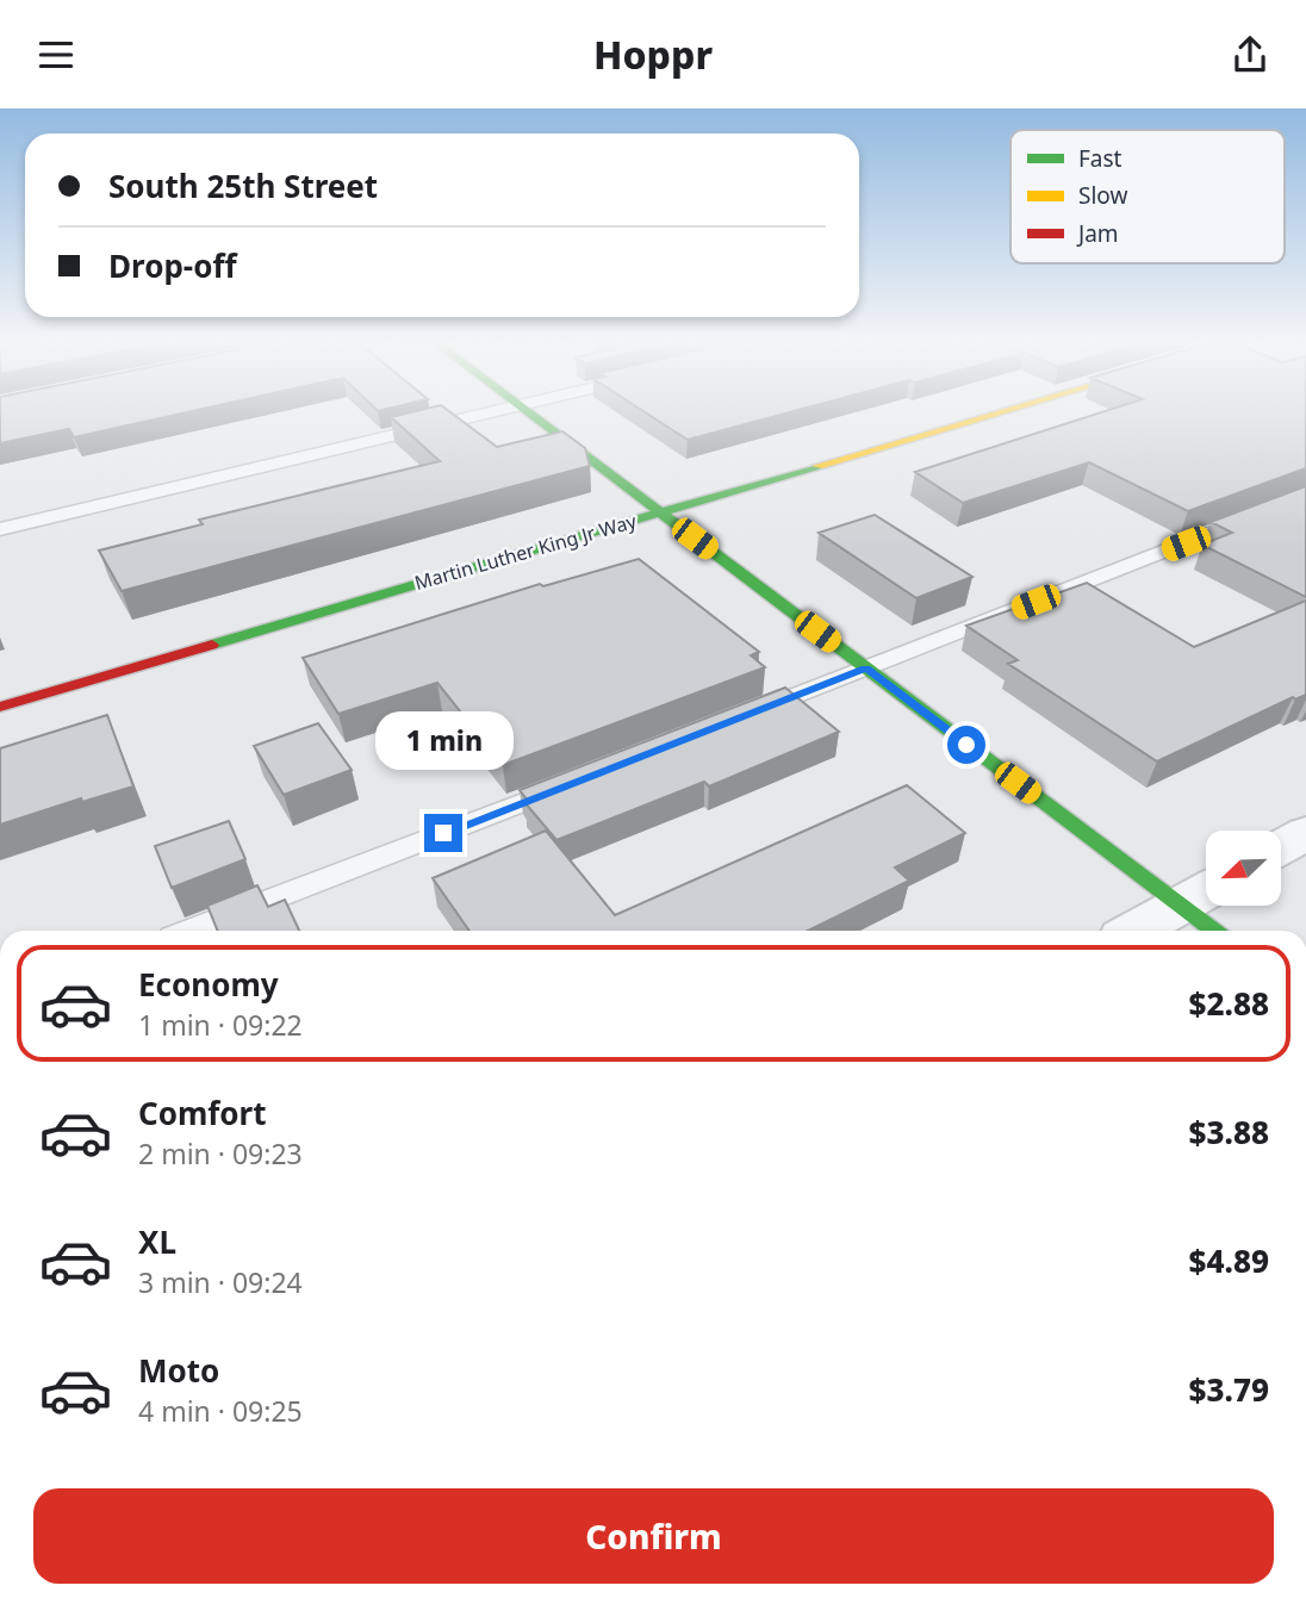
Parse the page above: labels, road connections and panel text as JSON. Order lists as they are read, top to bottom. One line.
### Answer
{"streets":{"street":["Martin Luther King Jr Way"]},"legend":["Fast","Slow","Jam"],"north":"bottom left","page":{"header":"Hoppr","banner":["South 25th Street","Drop-off"],"bubble":"1 min","list":[{"name":"Economy","note":"1 min · 09:22","value":"$2.88"},{"name":"Comfort","note":"2 min · 09:23","value":"$3.88"},{"name":"XL","note":"3 min · 09:24","value":"$4.89"},{"name":"Moto","note":"4 min · 09:25","value":"$3.79"}],"buttons":"Confirm"}}
